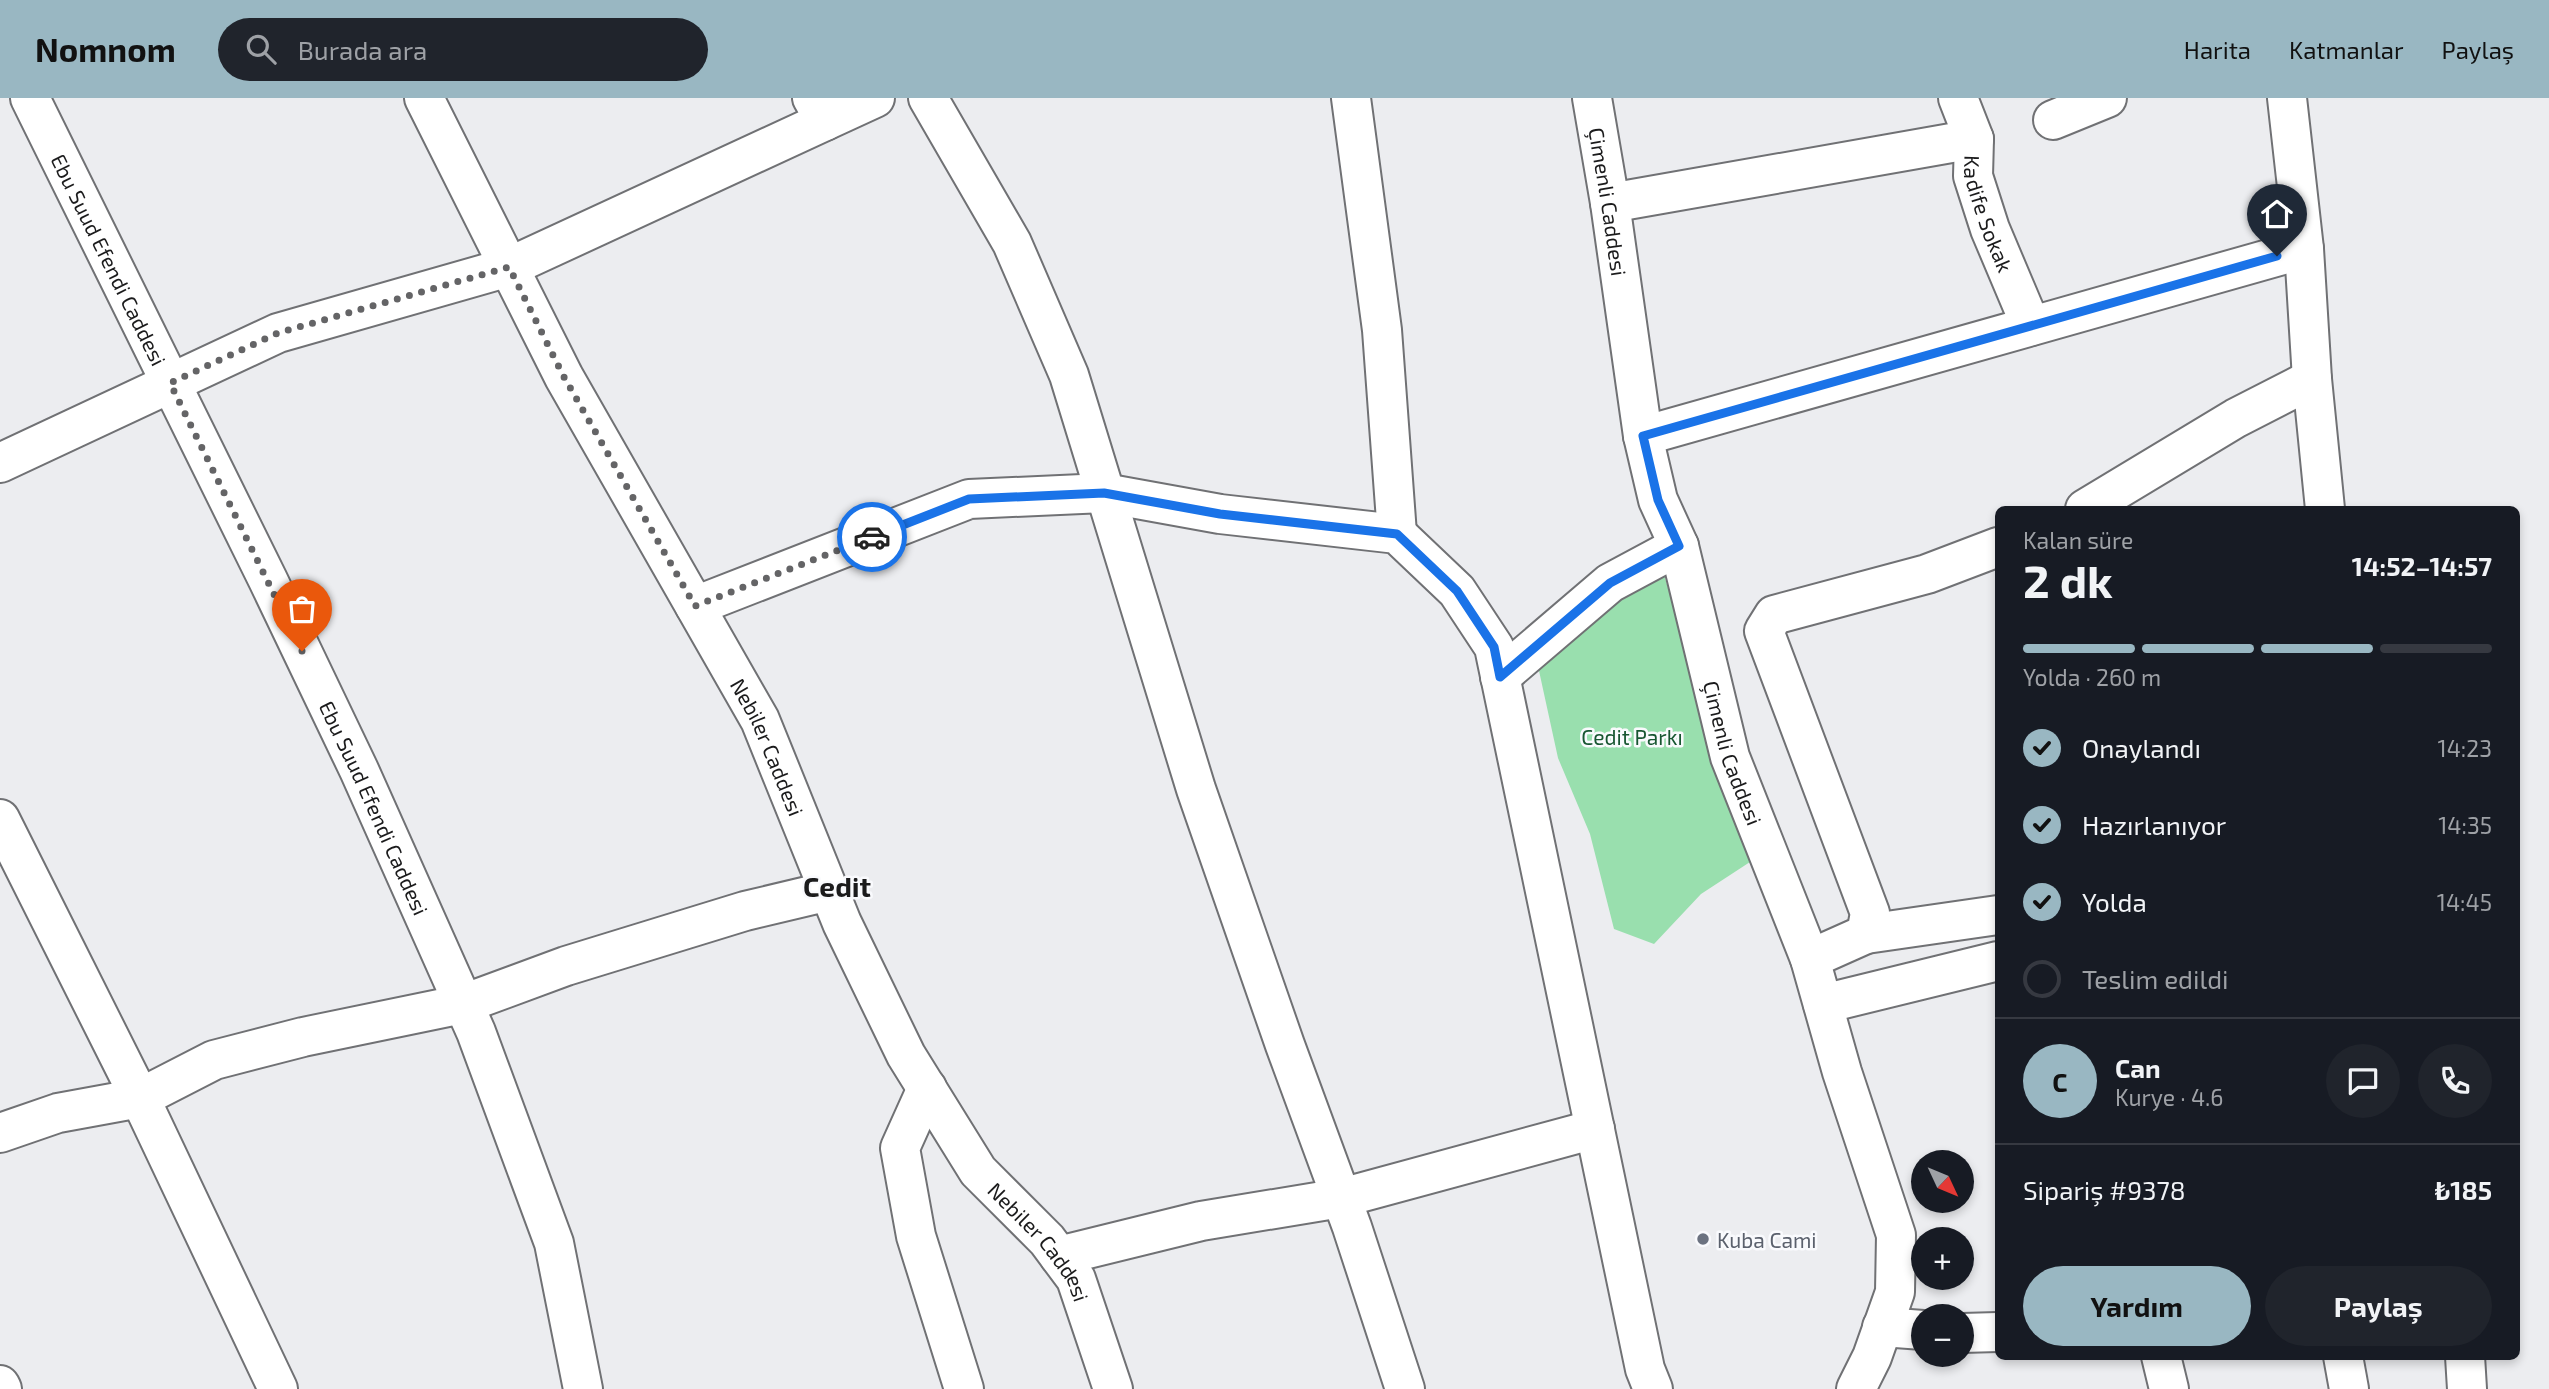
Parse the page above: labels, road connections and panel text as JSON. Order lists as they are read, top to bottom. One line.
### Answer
{"streets":{"street":["Çimenli Caddesi","Kadife Sokak","Ebu Suud Efendi Caddesi","Nebiler Caddesi"]},"districts":["Cedit"],"parks":["Cedit Parkı"],"places":["Kuba Cami"],"north":"bottom right","page":{"header":"Nomnom","search":"Burada ara","nav":["Harita","Katmanlar","Paylaş"],"heading":["2 dk","Kalan süre","14:52–14:57"],"panel":["Can","Kurye · 4.6","Sipariş #9378","₺185"],"bar":"Yolda · 260 m","list":[["Onaylandı","14:23"],["Hazırlanıyor","14:35"],["Yolda","14:45"],"Teslim edildi"],"round":"C","map_buttons":["+","−"],"buttons":["Yardım","Paylaş"]}}
